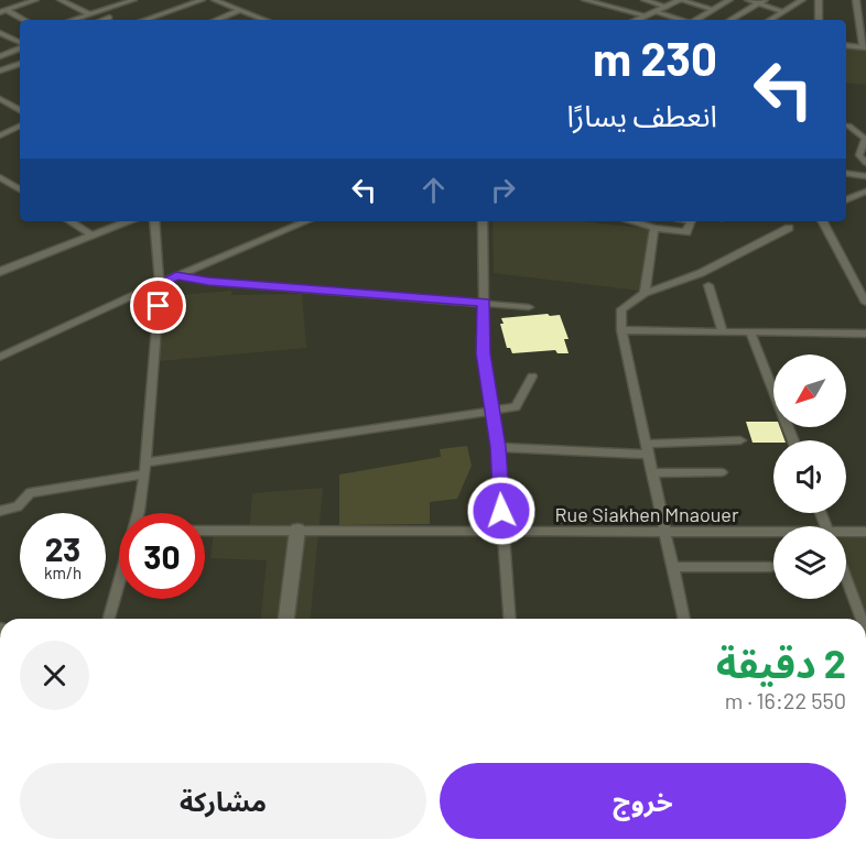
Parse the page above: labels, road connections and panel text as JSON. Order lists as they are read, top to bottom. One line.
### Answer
{"streets":{"street":["Rue Siakhen Mnaouer"]},"north":"bottom left","page":{"turn":["230 m","انعطف يسارًا"],"speed":"23 km/h","limit":"30","heading":["2 دقيقة","550 m · 16:22"],"buttons":["خروج","مشاركة"]}}
